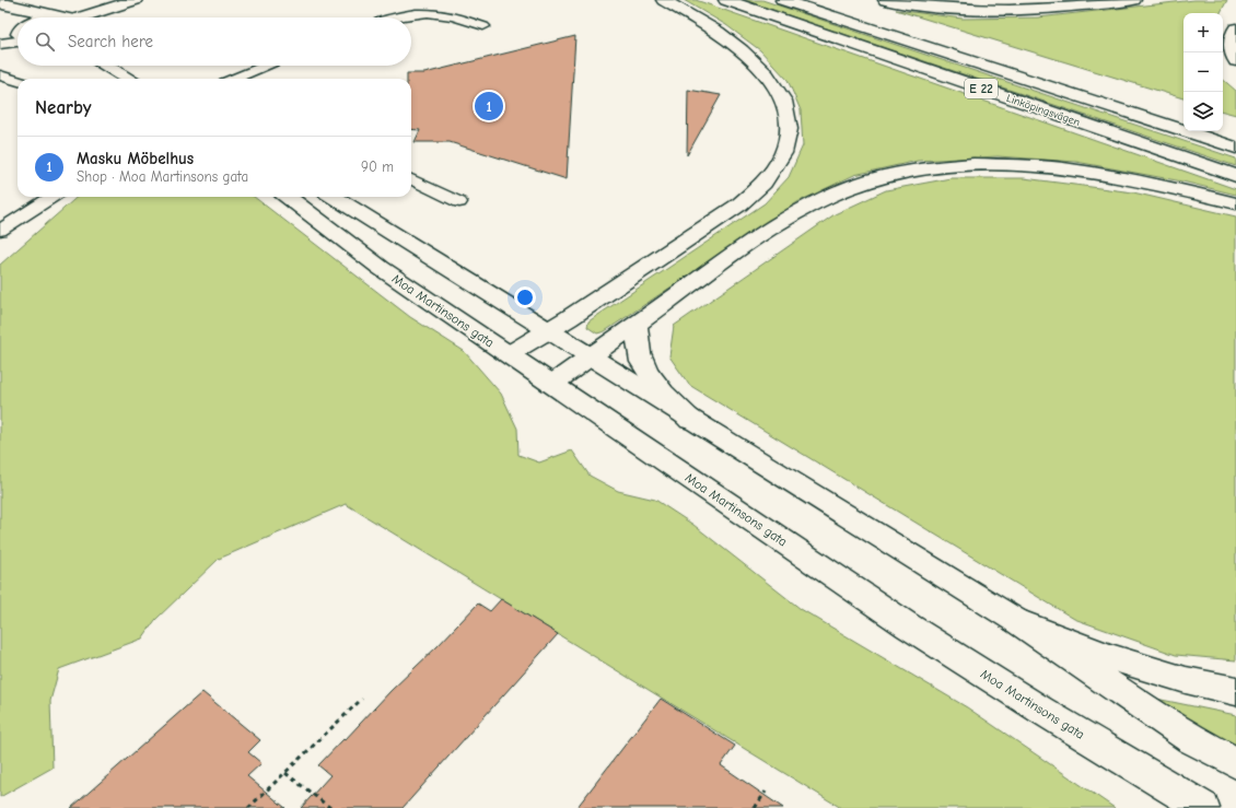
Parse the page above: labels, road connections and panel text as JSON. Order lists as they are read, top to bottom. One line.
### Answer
{"streets":{"main road":["E 22","Linköpingsvägen","Moa Martinsons gata"]},"page":{"map_buttons":["+","−"],"search":"Search here","heading":"Nearby","pins":"1","list":[{"mark":"1","name":"Masku Möbelhus","note":"Shop · Moa Martinsons gata","value":"90 m"}]}}
